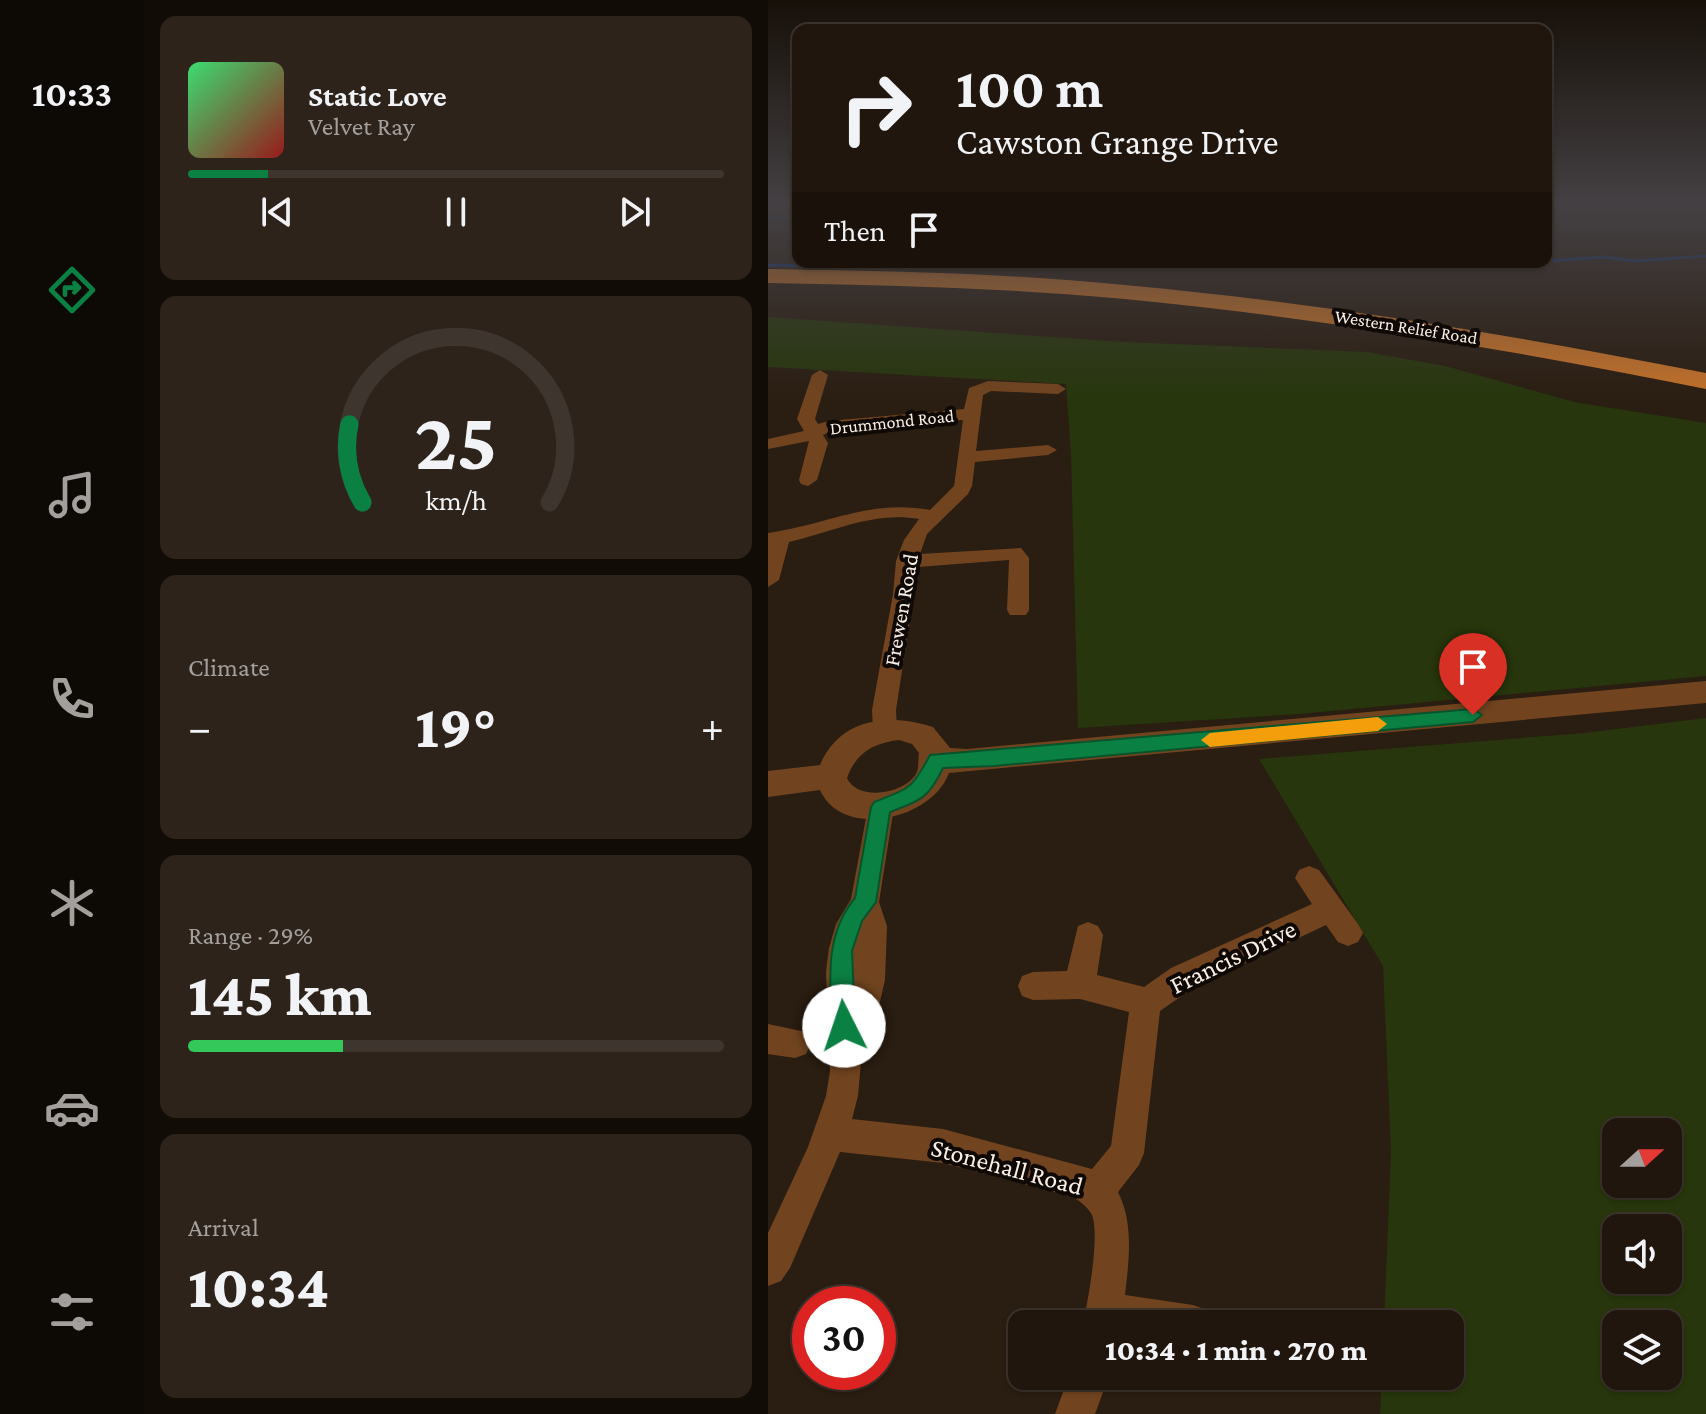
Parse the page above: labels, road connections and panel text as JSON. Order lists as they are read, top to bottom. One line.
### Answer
{"streets":{"highway":["Western Relief Road"],"street":["Drummond Road","Frewen Road","Francis Drive","Stonehall Road"]},"crossings":[["Drummond Road","Frewen Road"],["Francis Drive","Stonehall Road"]],"north":"right","page":{"tabs":"10:33","turn":["100 m","Cawston Grange Drive"],"song":["Static Love","Velvet Ray"],"then":"Then","tile":["Climate",["Range · 29%","145 km"],["Arrival","10:34"]],"heat":["−","19°","+"],"limit":"30","trip":"10:34 · 1 min · 270 m","gauge":["25","km/h"]}}
